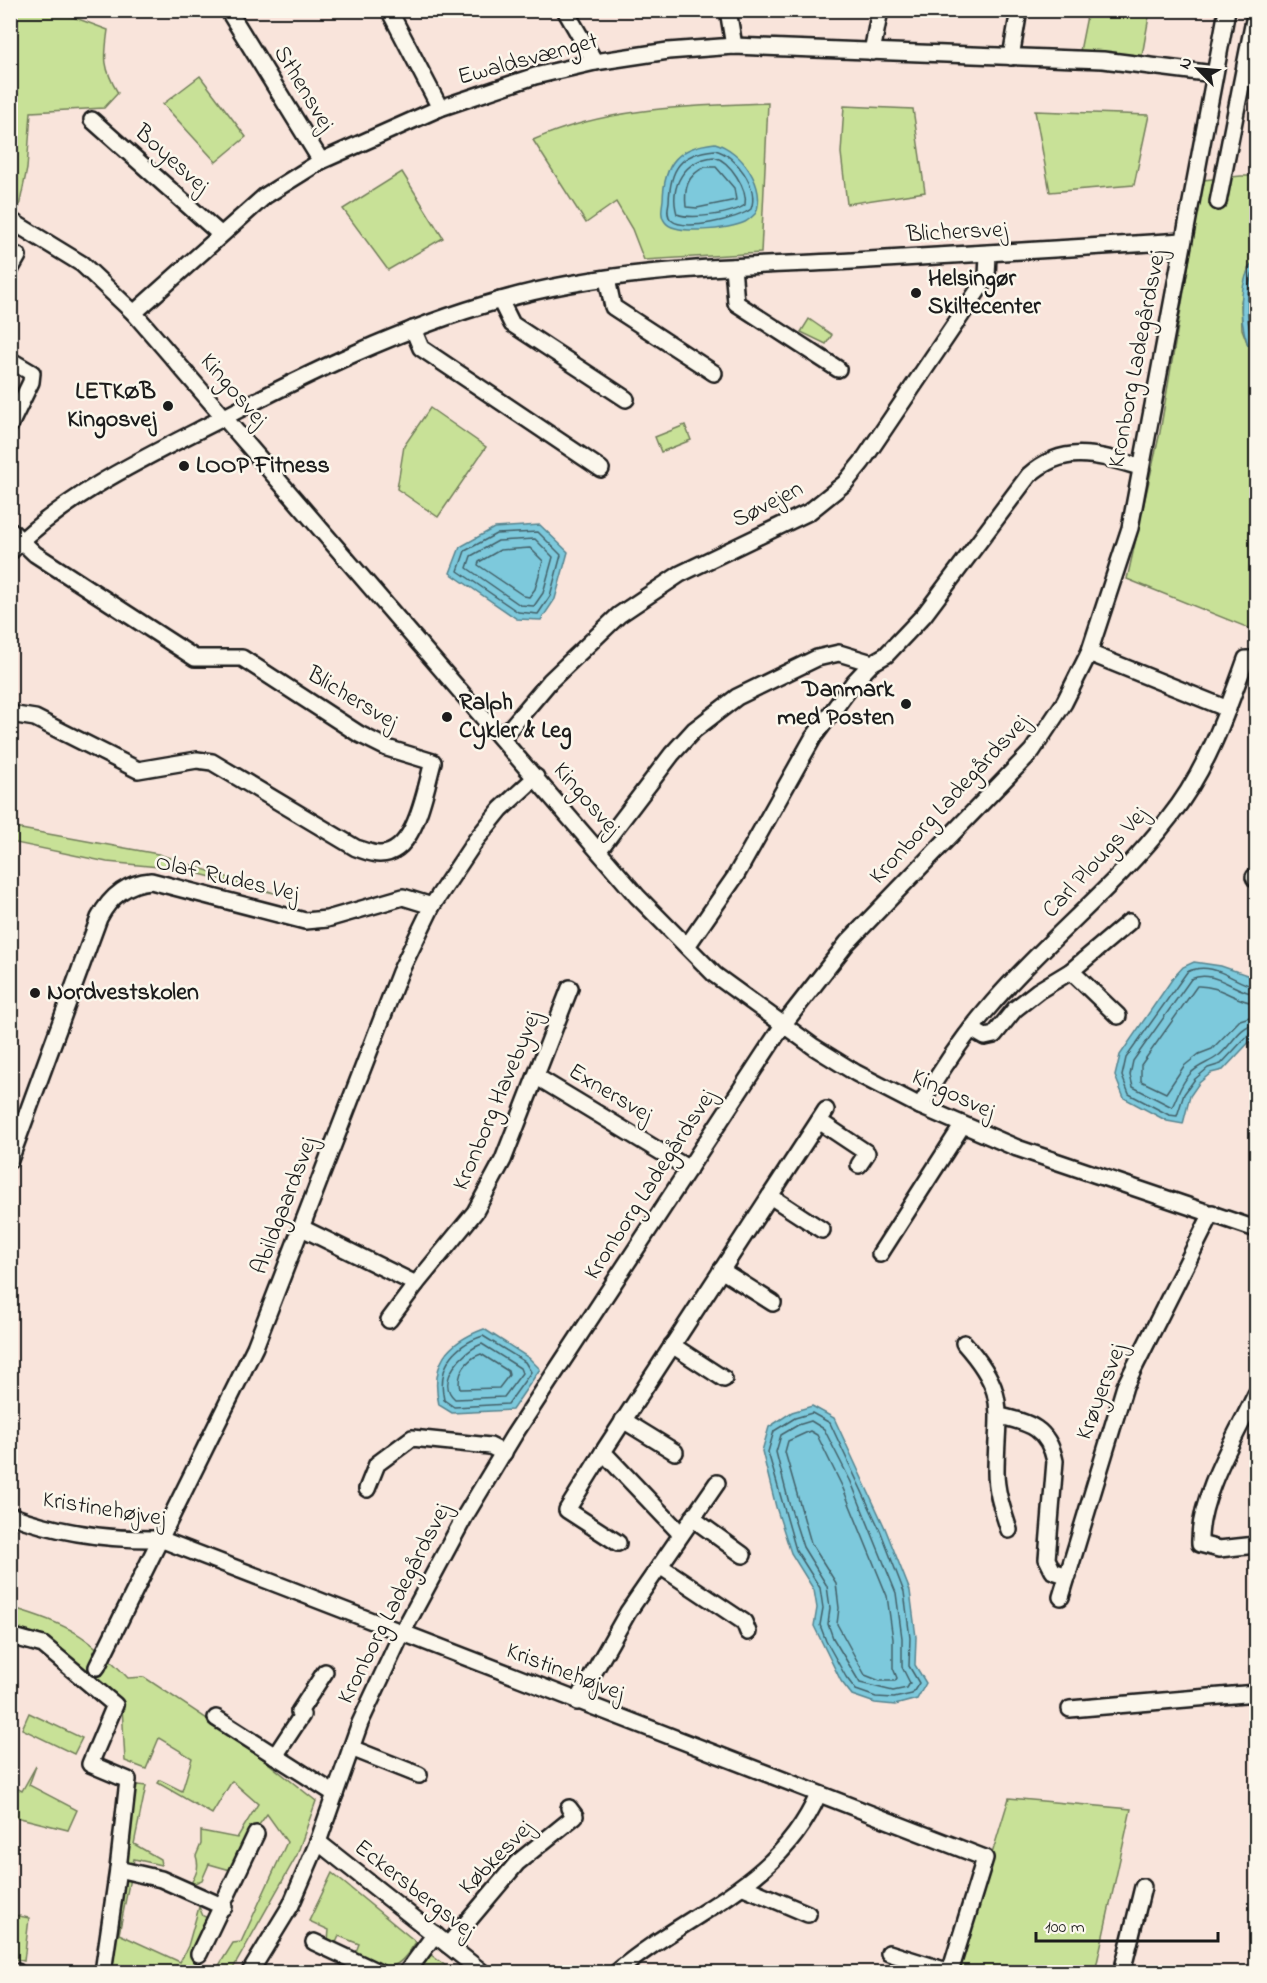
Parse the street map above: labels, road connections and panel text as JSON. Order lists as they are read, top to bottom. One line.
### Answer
{"streets":{"street":["Ewaldsvænget","Sthensvej","Boyesvej","Blichersvej","Kronborg Ladegårdsvej","Kingosvej","Søvejen","Carl Plougs Vej","Olaf Rudes Vej","Exnersvej","Kronborg Havebyvej","Abildgaardsvej","Krøyersvej","Kristinehøjvej","Købkesvej","Eckersbergsvej"]},"crossings":[["Ewaldsvænget","Sthensvej"],["Ewaldsvænget","Boyesvej"],["Ewaldsvænget","Kronborg Ladegårdsvej"],["Ewaldsvænget","Kingosvej"],["Blichersvej","Kronborg Ladegårdsvej"],["Blichersvej","Kingosvej"],["Blichersvej","Søvejen"],["Kronborg Ladegårdsvej","Kingosvej"],["Kronborg Ladegårdsvej","Exnersvej"],["Kronborg Ladegårdsvej","Kristinehøjvej"],["Kronborg Ladegårdsvej","Eckersbergsvej"],["Kingosvej","Søvejen"],["Kingosvej","Carl Plougs Vej"],["Kingosvej","Abildgaardsvej"],["Kingosvej","Krøyersvej"],["Olaf Rudes Vej","Abildgaardsvej"],["Exnersvej","Kronborg Havebyvej"],["Abildgaardsvej","Kristinehøjvej"],["Købkesvej","Eckersbergsvej"]],"places":["Helsingør Skiltecenter","LETKØB Kingosvej","LOOP Fitness","Danmark med Posten","Ralph Cykler & Leg","Nordvestskolen"],"scale_bar":"100 m","north":"top left"}
